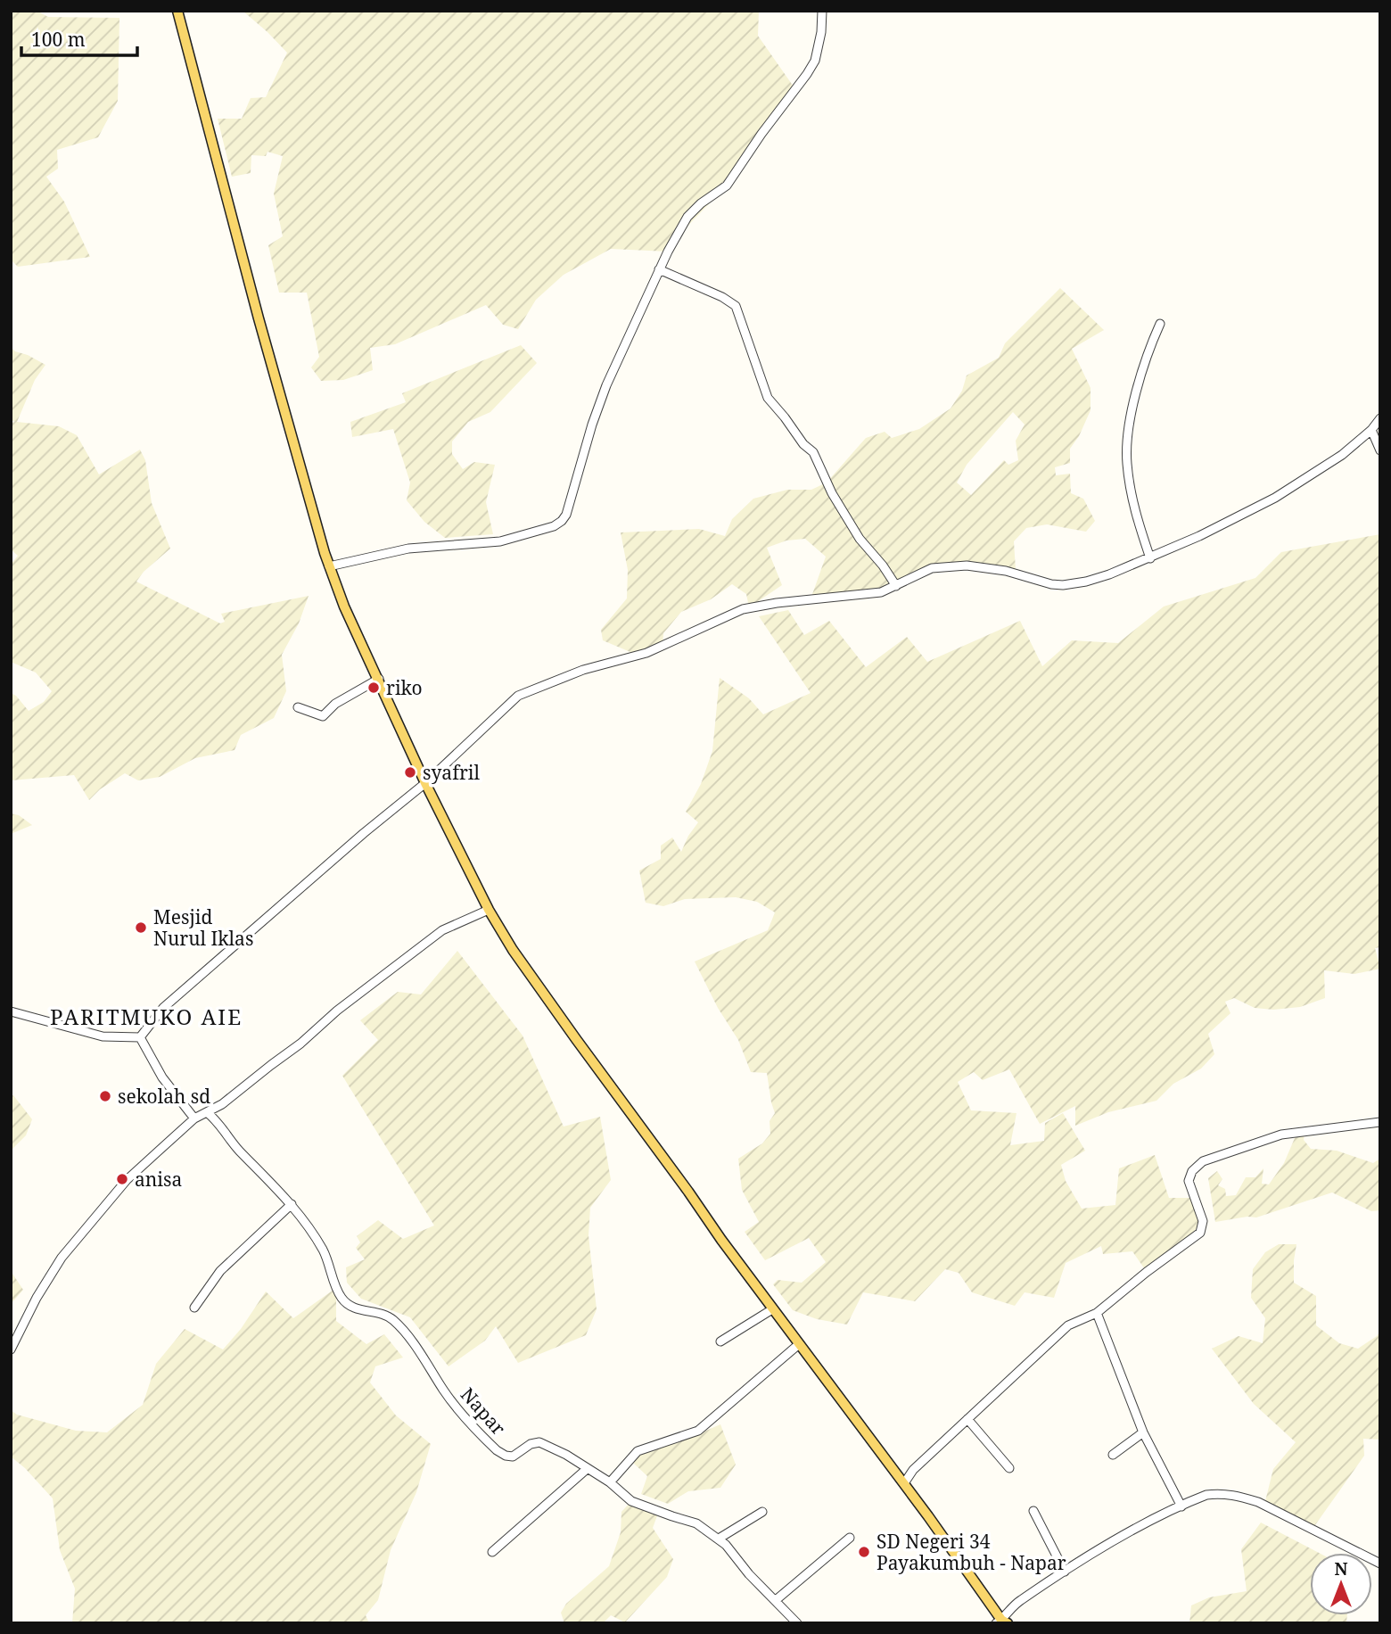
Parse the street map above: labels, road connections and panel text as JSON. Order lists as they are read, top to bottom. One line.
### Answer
{"streets":{"street":["Napar"]},"districts":["PARITMUKO AIE"],"places":["riko","syafril","Mesjid Nurul Iklas","sekolah sd","anisa","SD Negeri 34 Payakumbuh - Napar"],"scale_bar":"100 m","north":"top"}
